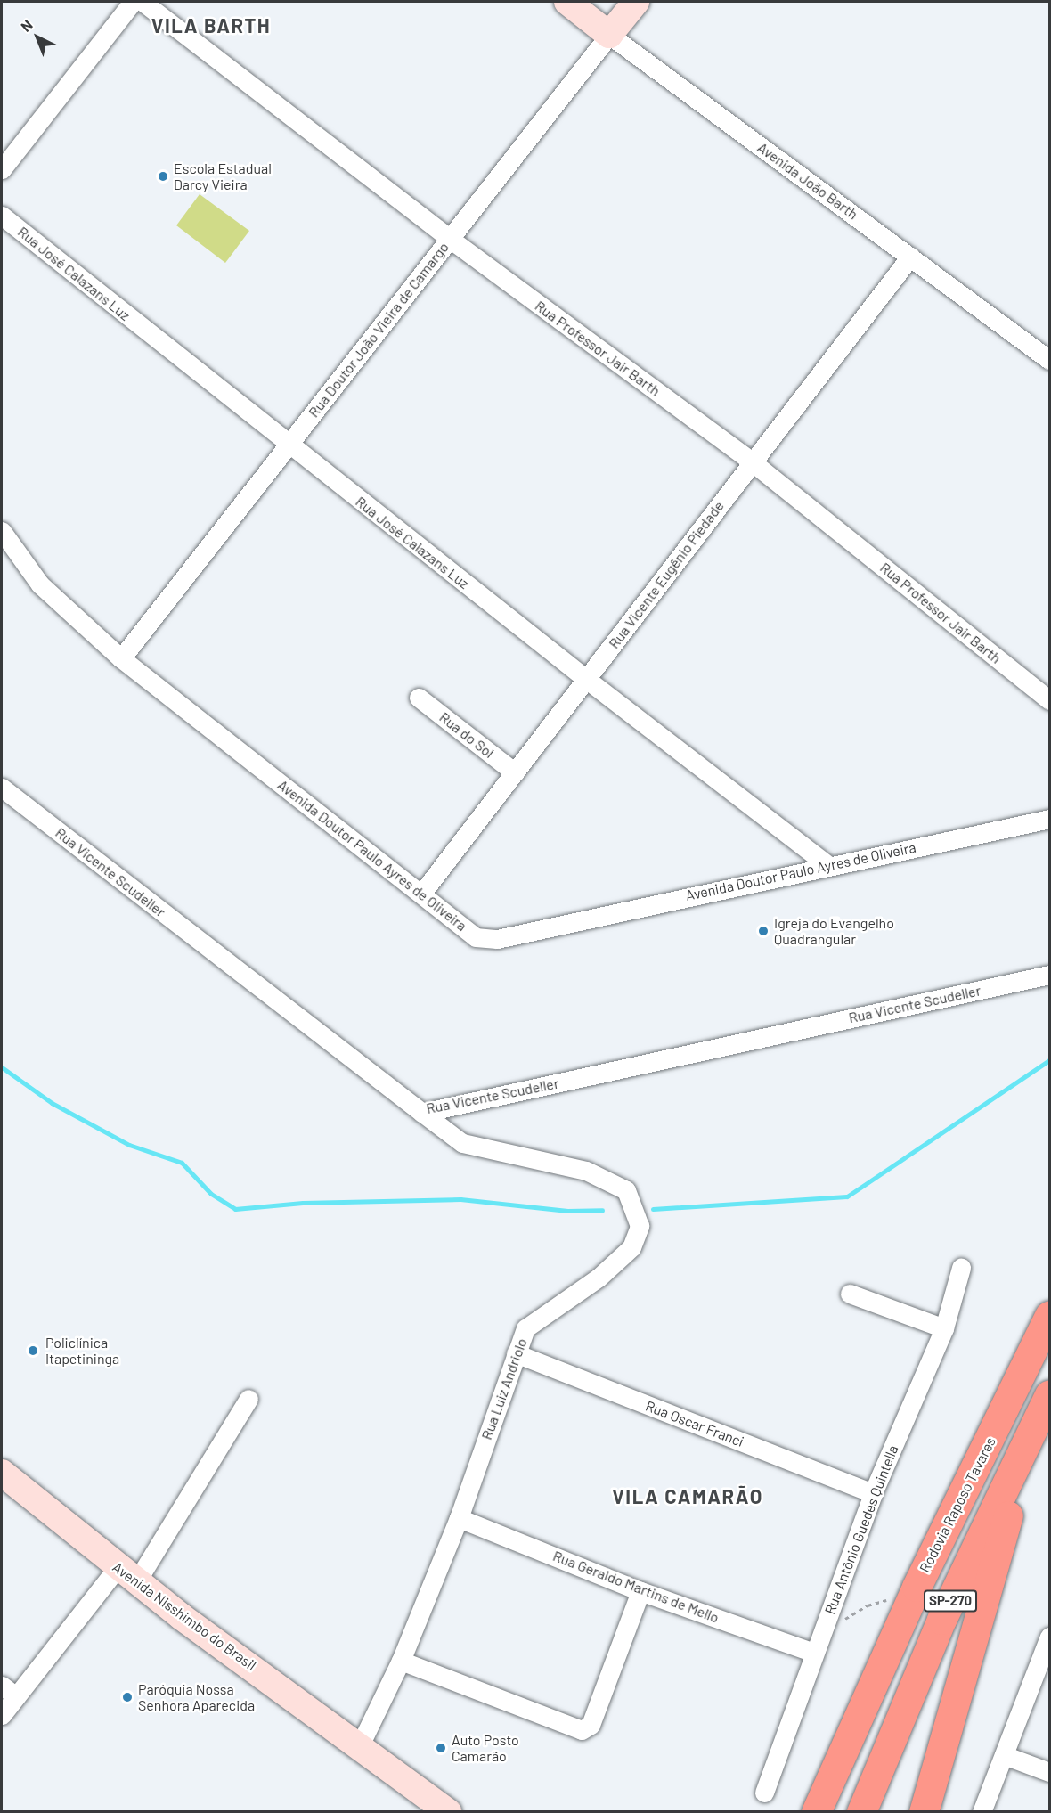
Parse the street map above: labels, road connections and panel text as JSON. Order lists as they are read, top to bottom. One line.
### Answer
{"streets":{"highway":["Rodovia Raposo Tavares","SP-270"],"main road":["Avenida João Barth","Rua Doutor João Vieira de Camargo","Avenida Nisshimbo do Brasil"],"street":["Rua José Calazans Luz","Rua Professor Jair Barth","Rua Vicente Eugênio Piedade","Rua do Sol","Avenida Doutor Paulo Ayres de Oliveira","Rua Vicente Scudeller","Rua Luiz Andriolo","Rua Oscar Franci","Rua Antônio Guedes Quintella","Rua Geraldo Martins de Mello"]},"crossings":[["Avenida João Barth","Rua Doutor João Vieira de Camargo"],["Avenida João Barth","Rua Vicente Eugênio Piedade"],["Rua José Calazans Luz","Rua Doutor João Vieira de Camargo"],["Rua José Calazans Luz","Rua Vicente Eugênio Piedade"],["Rua José Calazans Luz","Avenida Doutor Paulo Ayres de Oliveira"],["Rua Doutor João Vieira de Camargo","Rua Professor Jair Barth"],["Rua Doutor João Vieira de Camargo","Avenida Doutor Paulo Ayres de Oliveira"],["Rua Professor Jair Barth","Rua Vicente Eugênio Piedade"],["Rua Vicente Eugênio Piedade","Rua do Sol"],["Rua Vicente Eugênio Piedade","Avenida Doutor Paulo Ayres de Oliveira"],["Rua Vicente Scudeller","Rua Luiz Andriolo"],["Rua Luiz Andriolo","Rua Oscar Franci"],["Rua Luiz Andriolo","Rua Geraldo Martins de Mello"],["Rua Luiz Andriolo","Avenida Nisshimbo do Brasil"],["Rua Oscar Franci","Rua Antônio Guedes Quintella"],["Rua Antônio Guedes Quintella","Rua Geraldo Martins de Mello"]],"districts":["VILA BARTH","VILA CAMARÃO"],"places":["Escola Estadual Darcy Vieira","Igreja do Evangelho Quadrangular","Policlínica Itapetininga","Paróquia Nossa Senhora Aparecida","Auto Posto Camarão"],"north":"top left"}
